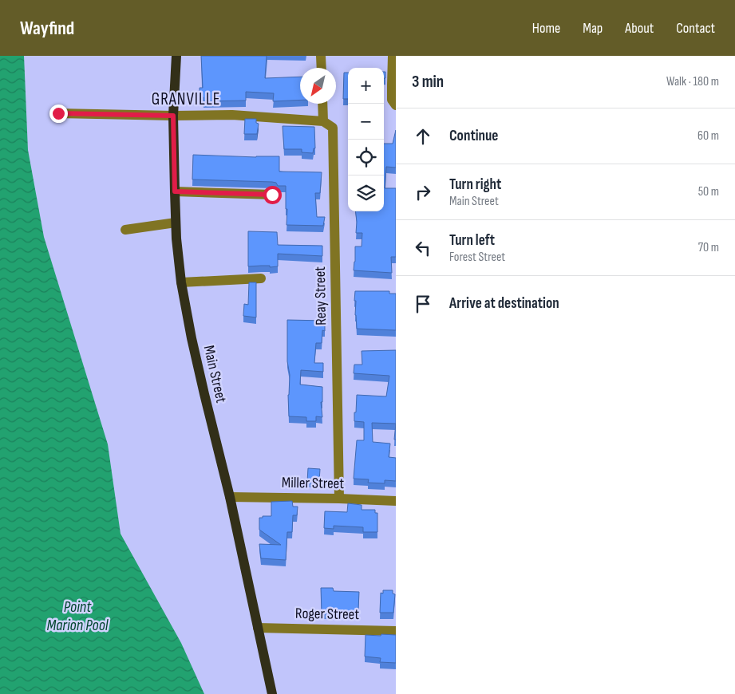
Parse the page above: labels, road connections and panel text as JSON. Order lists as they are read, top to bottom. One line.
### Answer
{"streets":{"main road":["Main Street"],"street":["Reay Street","Miller Street","Roger Street"]},"crossings":[["Reay Street","Miller Street"],["Main Street","Miller Street"],["Main Street","Roger Street"]],"districts":["GRANVILLE"],"water":["Point Marion Pool"],"north":"bottom left","page":{"header":"Wayfind","nav":["Home","Map","About","Contact"],"heading":["3 min","Walk · 180 m"],"map_buttons":["+","−"],"list":[["Continue","60 m"],["Turn right","Main Street","50 m"],["Turn left","Forest Street","70 m"],"Arrive at destination"]}}
